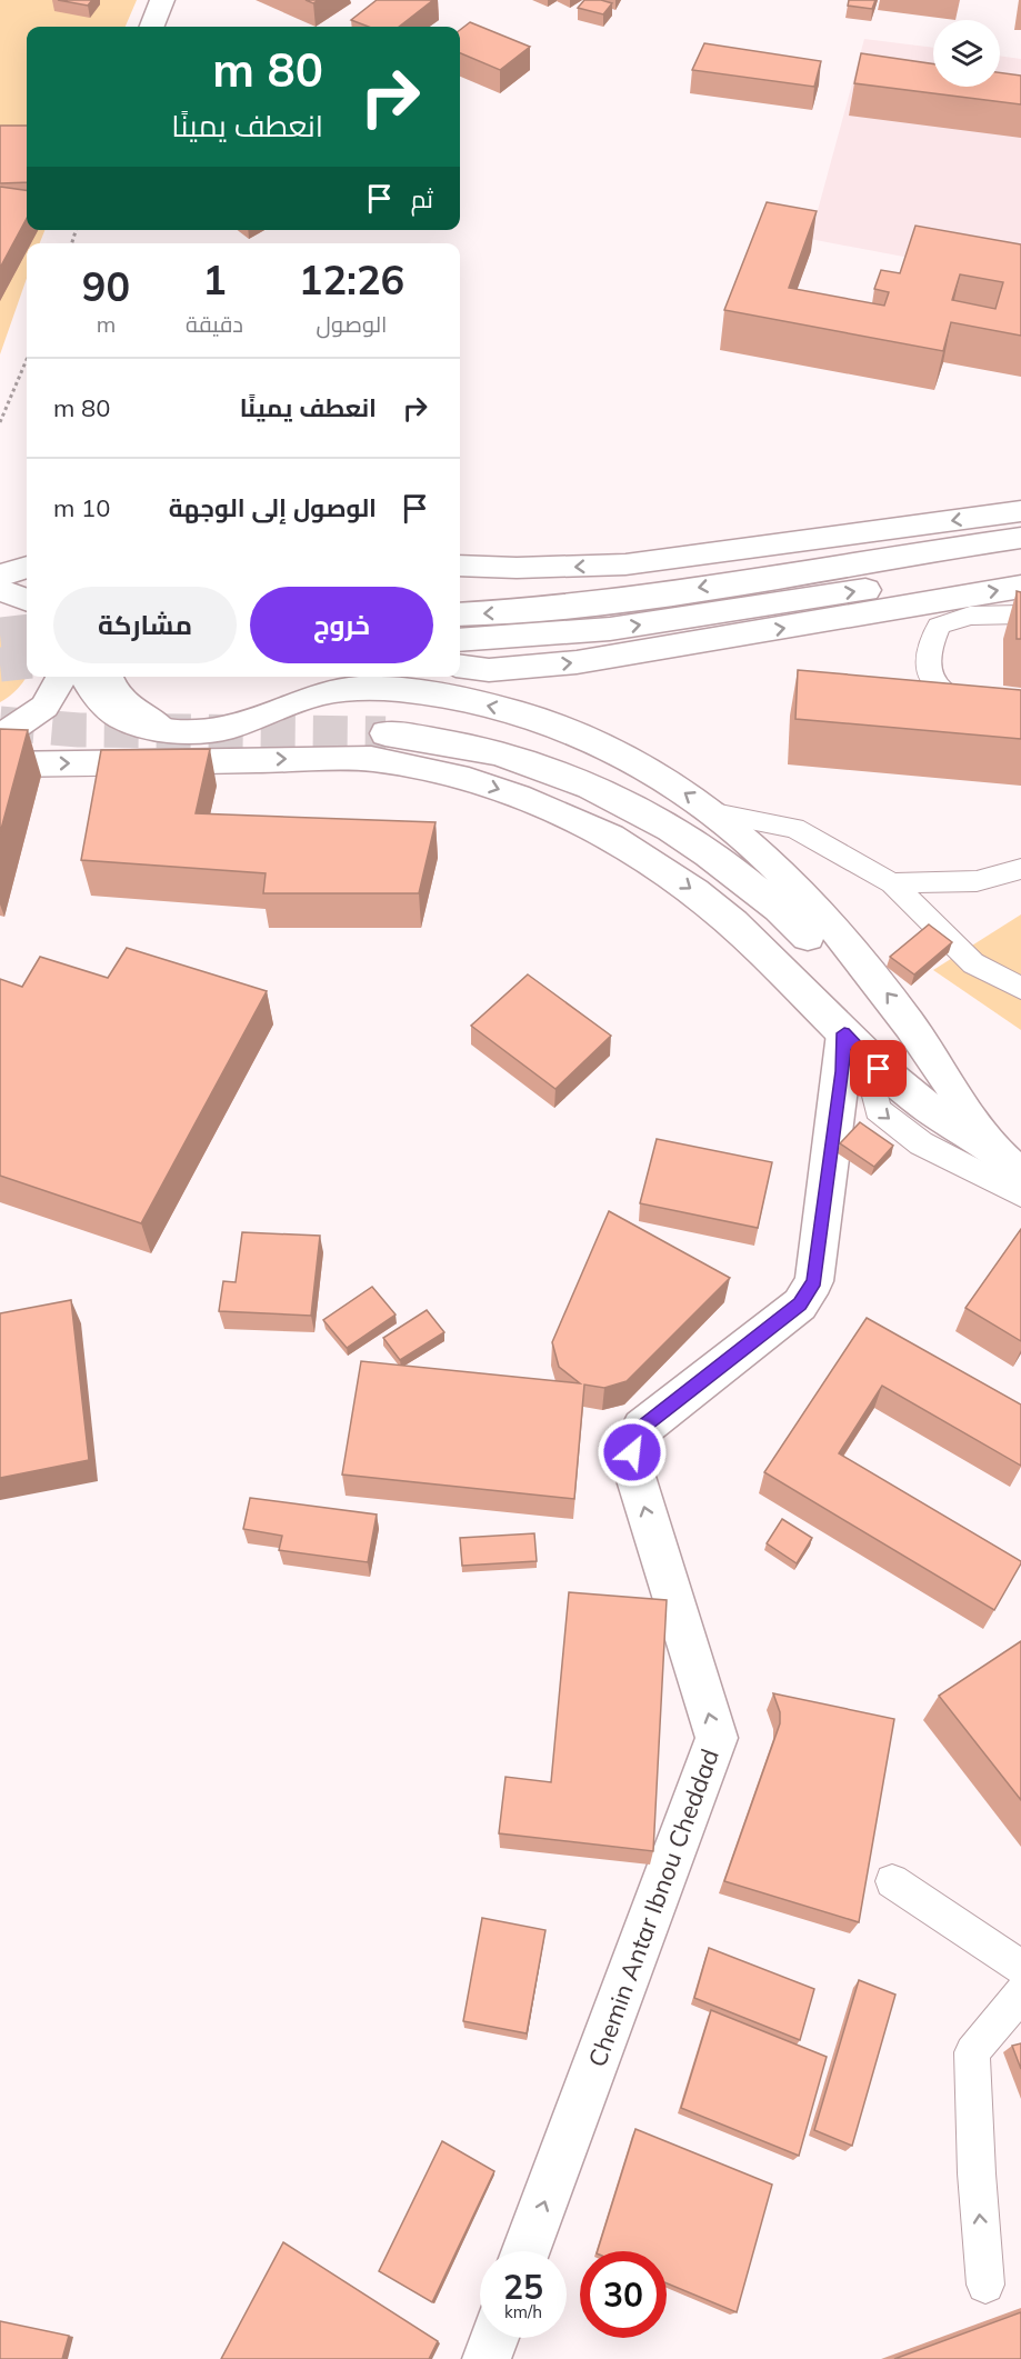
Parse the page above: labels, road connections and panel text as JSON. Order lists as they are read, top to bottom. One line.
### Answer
{"streets":{"main road":["Chemin Antar Ibnou Cheddad"]},"one_way":["Chemin Antar Ibnou Cheddad"],"page":{"turn":["80 m","انعطف يمينًا"],"then":"ثم","eta":["12:26","الوصول","1","دقيقة","90","m"],"list":[{"name":"انعطف يمينًا","value":"80 m"},{"name":"الوصول إلى الوجهة","value":"10 m"}],"buttons":["خروج","مشاركة"],"speed":"25 km/h","limit":"30"}}
